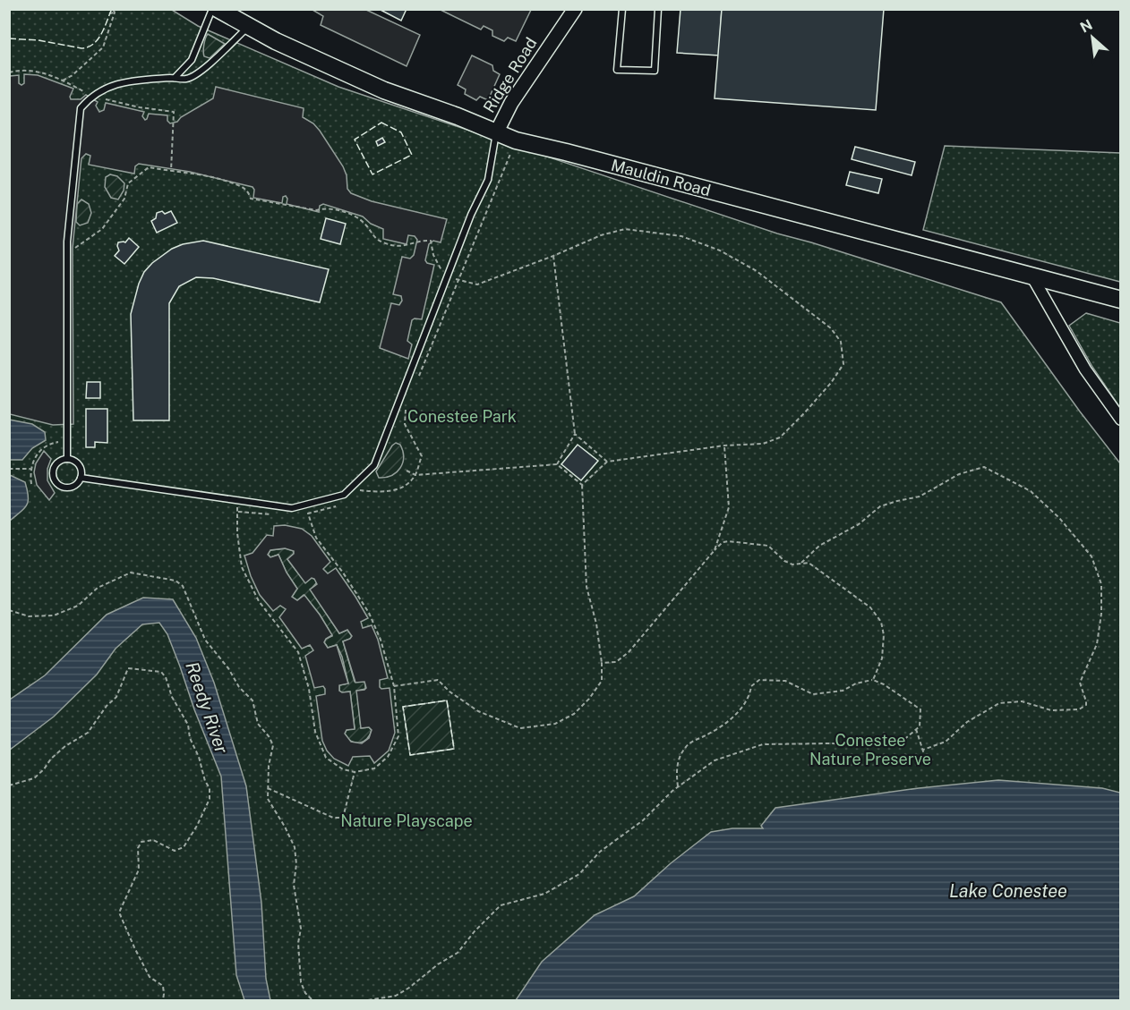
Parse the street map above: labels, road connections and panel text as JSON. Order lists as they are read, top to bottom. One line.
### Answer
{"streets":{"main road":["Mauldin Road"],"street":["Ridge Road"]},"crossings":[["Ridge Road","Mauldin Road"]],"water":["Reedy River","Lake Conestee"],"parks":["Conestee Park","Conestee Nature Preserve","Nature Playscape"],"north":"top left"}
